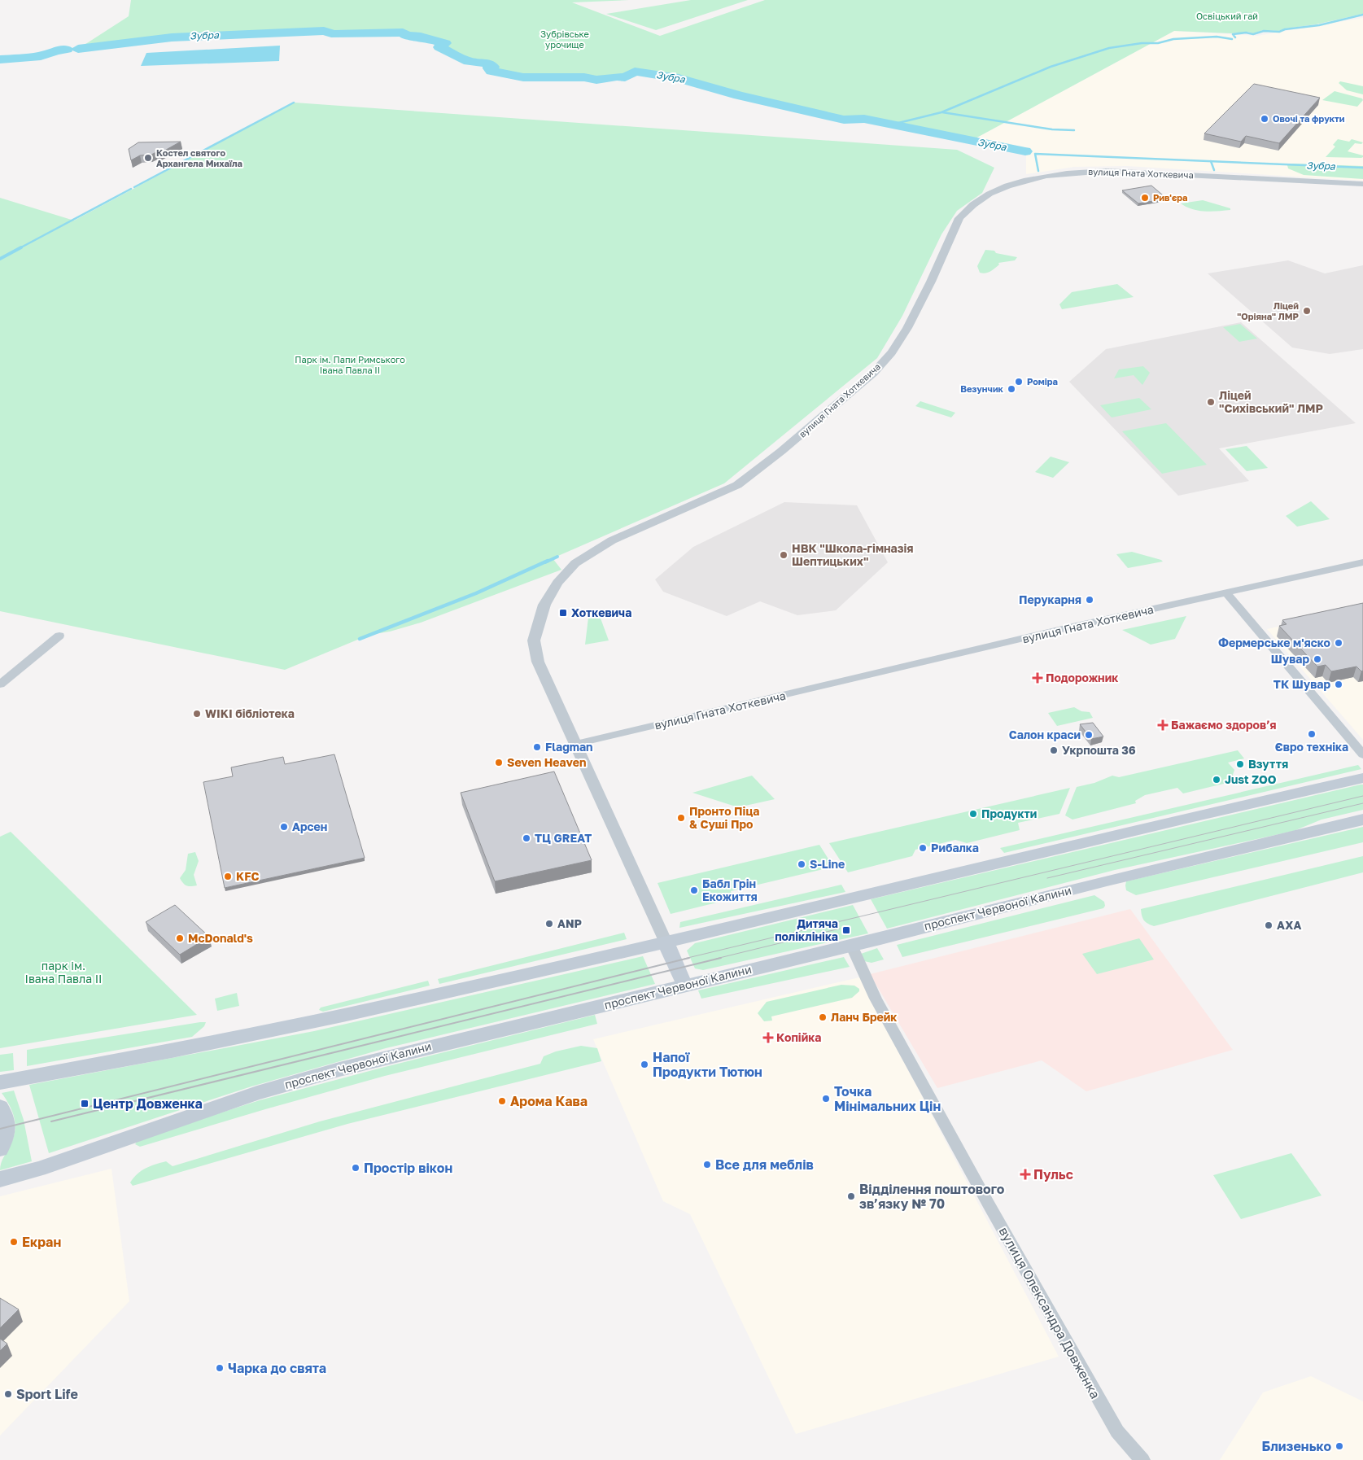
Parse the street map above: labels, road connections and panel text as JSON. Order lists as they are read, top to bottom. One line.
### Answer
{"streets":{"main road":["вулиця Гната Хоткевича","проспект Червоної Калини"],"street":["вулиця Олександра Довженка"]},"crossings":[["вулиця Гната Хоткевича","проспект Червоної Калини"],["проспект Червоної Калини","вулиця Олександра Довженка"]],"water":["Зубра"],"parks":["Освіцький гай","Зубрівське урочище","Парк ім. Папи Римського Івана Павла ІІ","парк ім. Івана Павла II"],"places":{"other":["Овочі та фрукти","Костел святого Архангела Михаїла","Рив'єра","Ліцей \"Оріяна\" ЛМР","Роміра","Везунчик","Ліцей \"Сихівський\" ЛМР","НВК \"Школа-гімназія Шептицьких\"","Перукарня","Фермерське м'яско","Шувар","ТК Шувар","WIKI бібліотека","Євро техніка","Салон краси","Flagman","Укрпошта 36","Seven Heaven","Взуття","Just ZOO","Продукти","Пронто Піца & Суші Про","Арсен","ТЦ GREAT","Рибалка","S-Line","KFC","Бабл Грін Eкожиття","ANP","AXA","McDonald's","Ланч Брейк","Напої Продукти Тютюн","Точка Мінімальних Цін","Арома Кава","Все для меблів","Простір вікон","Відділення поштового зв’язку № 70","Екран","Чарка до свята","Sport Life","Близенько"],"transit":["Хоткевича","Дитяча поліклініка","Центр Довженка"],"health":["Подорожник","Бажаємо здоровʼя","Копійка","Пульс"]}}
